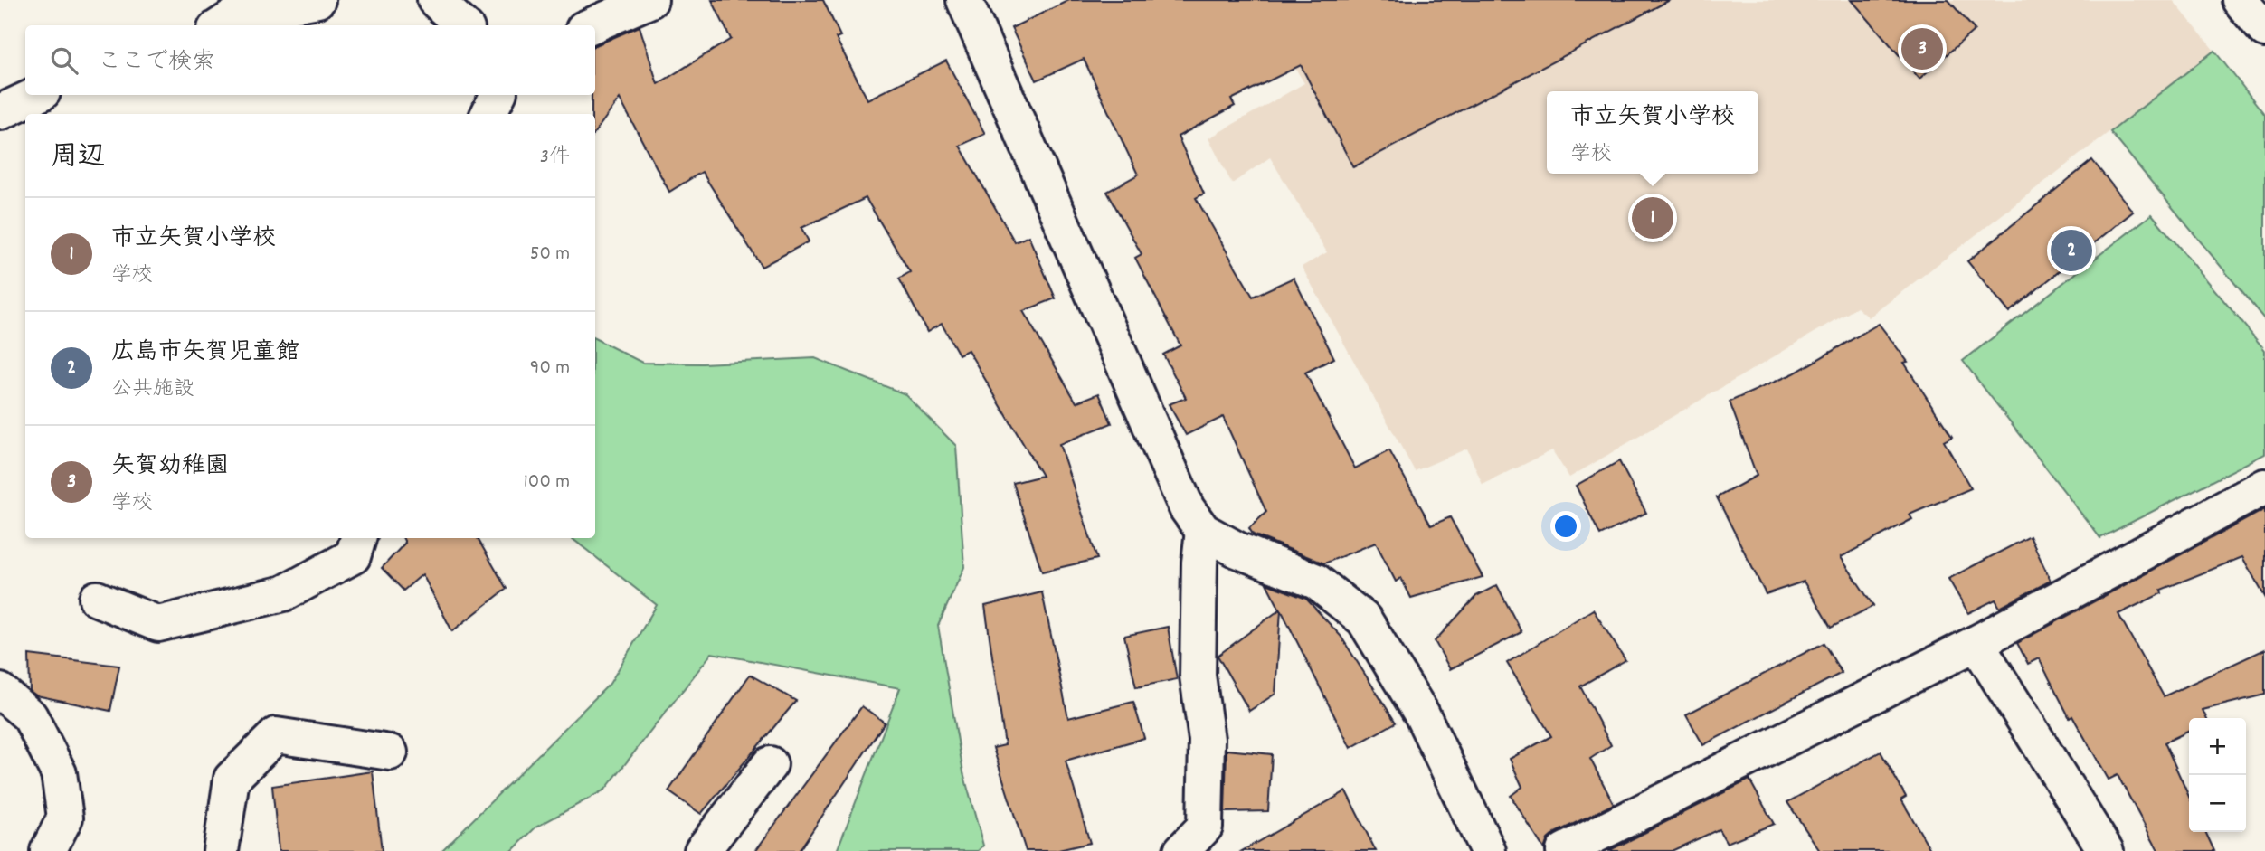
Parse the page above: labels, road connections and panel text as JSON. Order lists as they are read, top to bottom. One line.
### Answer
{"page":{"pins":["3","1","2"],"search":"ここで検索","popup":["市立矢賀小学校","学校"],"heading":["周辺","3件"],"list":[{"mark":"1","name":"市立矢賀小学校","note":"学校","value":"50 m"},{"mark":"2","name":"広島市矢賀児童館","note":"公共施設","value":"90 m"},{"mark":"3","name":"矢賀幼稚園","note":"学校","value":"100 m"}],"map_buttons":["+","−"]}}
